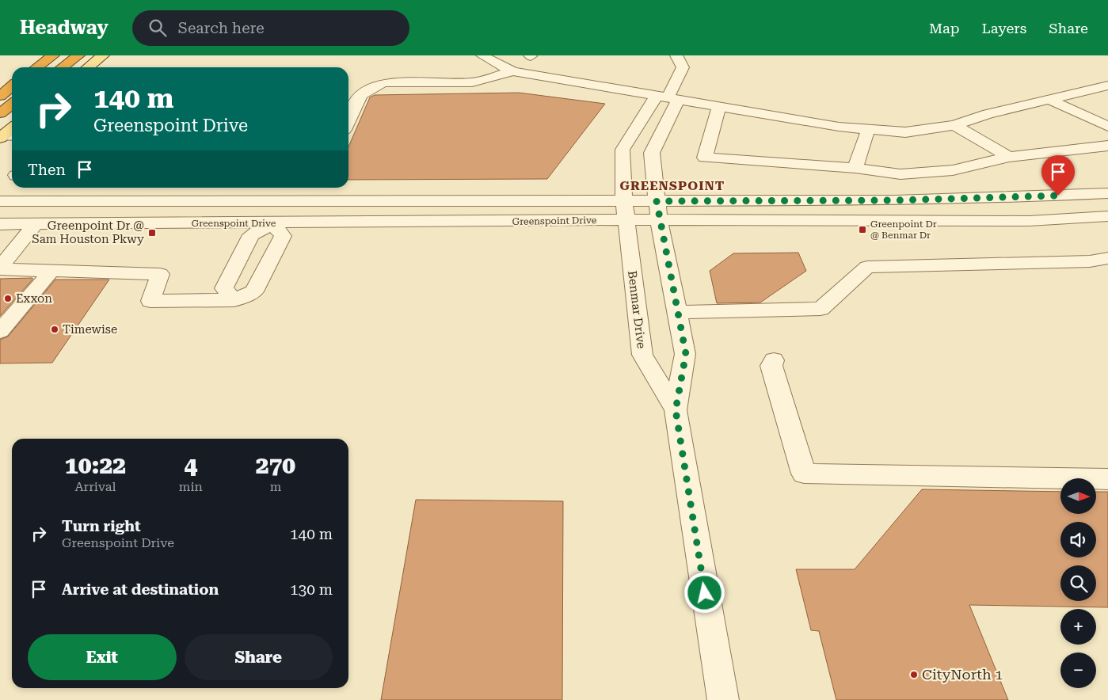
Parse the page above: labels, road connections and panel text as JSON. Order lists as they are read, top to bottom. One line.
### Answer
{"streets":{"street":["Greenspoint Drive","Benmar Drive"]},"crossings":[["Greenspoint Drive","Benmar Drive"]],"districts":["GREENSPOINT"],"places":{"transit":["Greenpoint Dr @ Benmar Dr","Greenpoint Dr @ Sam Houston Pkwy"],"other":["Exxon","Timewise","CityNorth 1"]},"north":"right","page":{"header":"Headway","search":"Search here","nav":["Map","Layers","Share"],"turn":["140 m","Greenspoint Drive"],"then":"Then","eta":["10:22","Arrival","4","min","270","m"],"map_buttons":["+","−"],"list":[{"name":"Turn right","note":"Greenspoint Drive","value":"140 m"},{"name":"Arrive at destination","value":"130 m"}],"buttons":["Exit","Share"]}}
